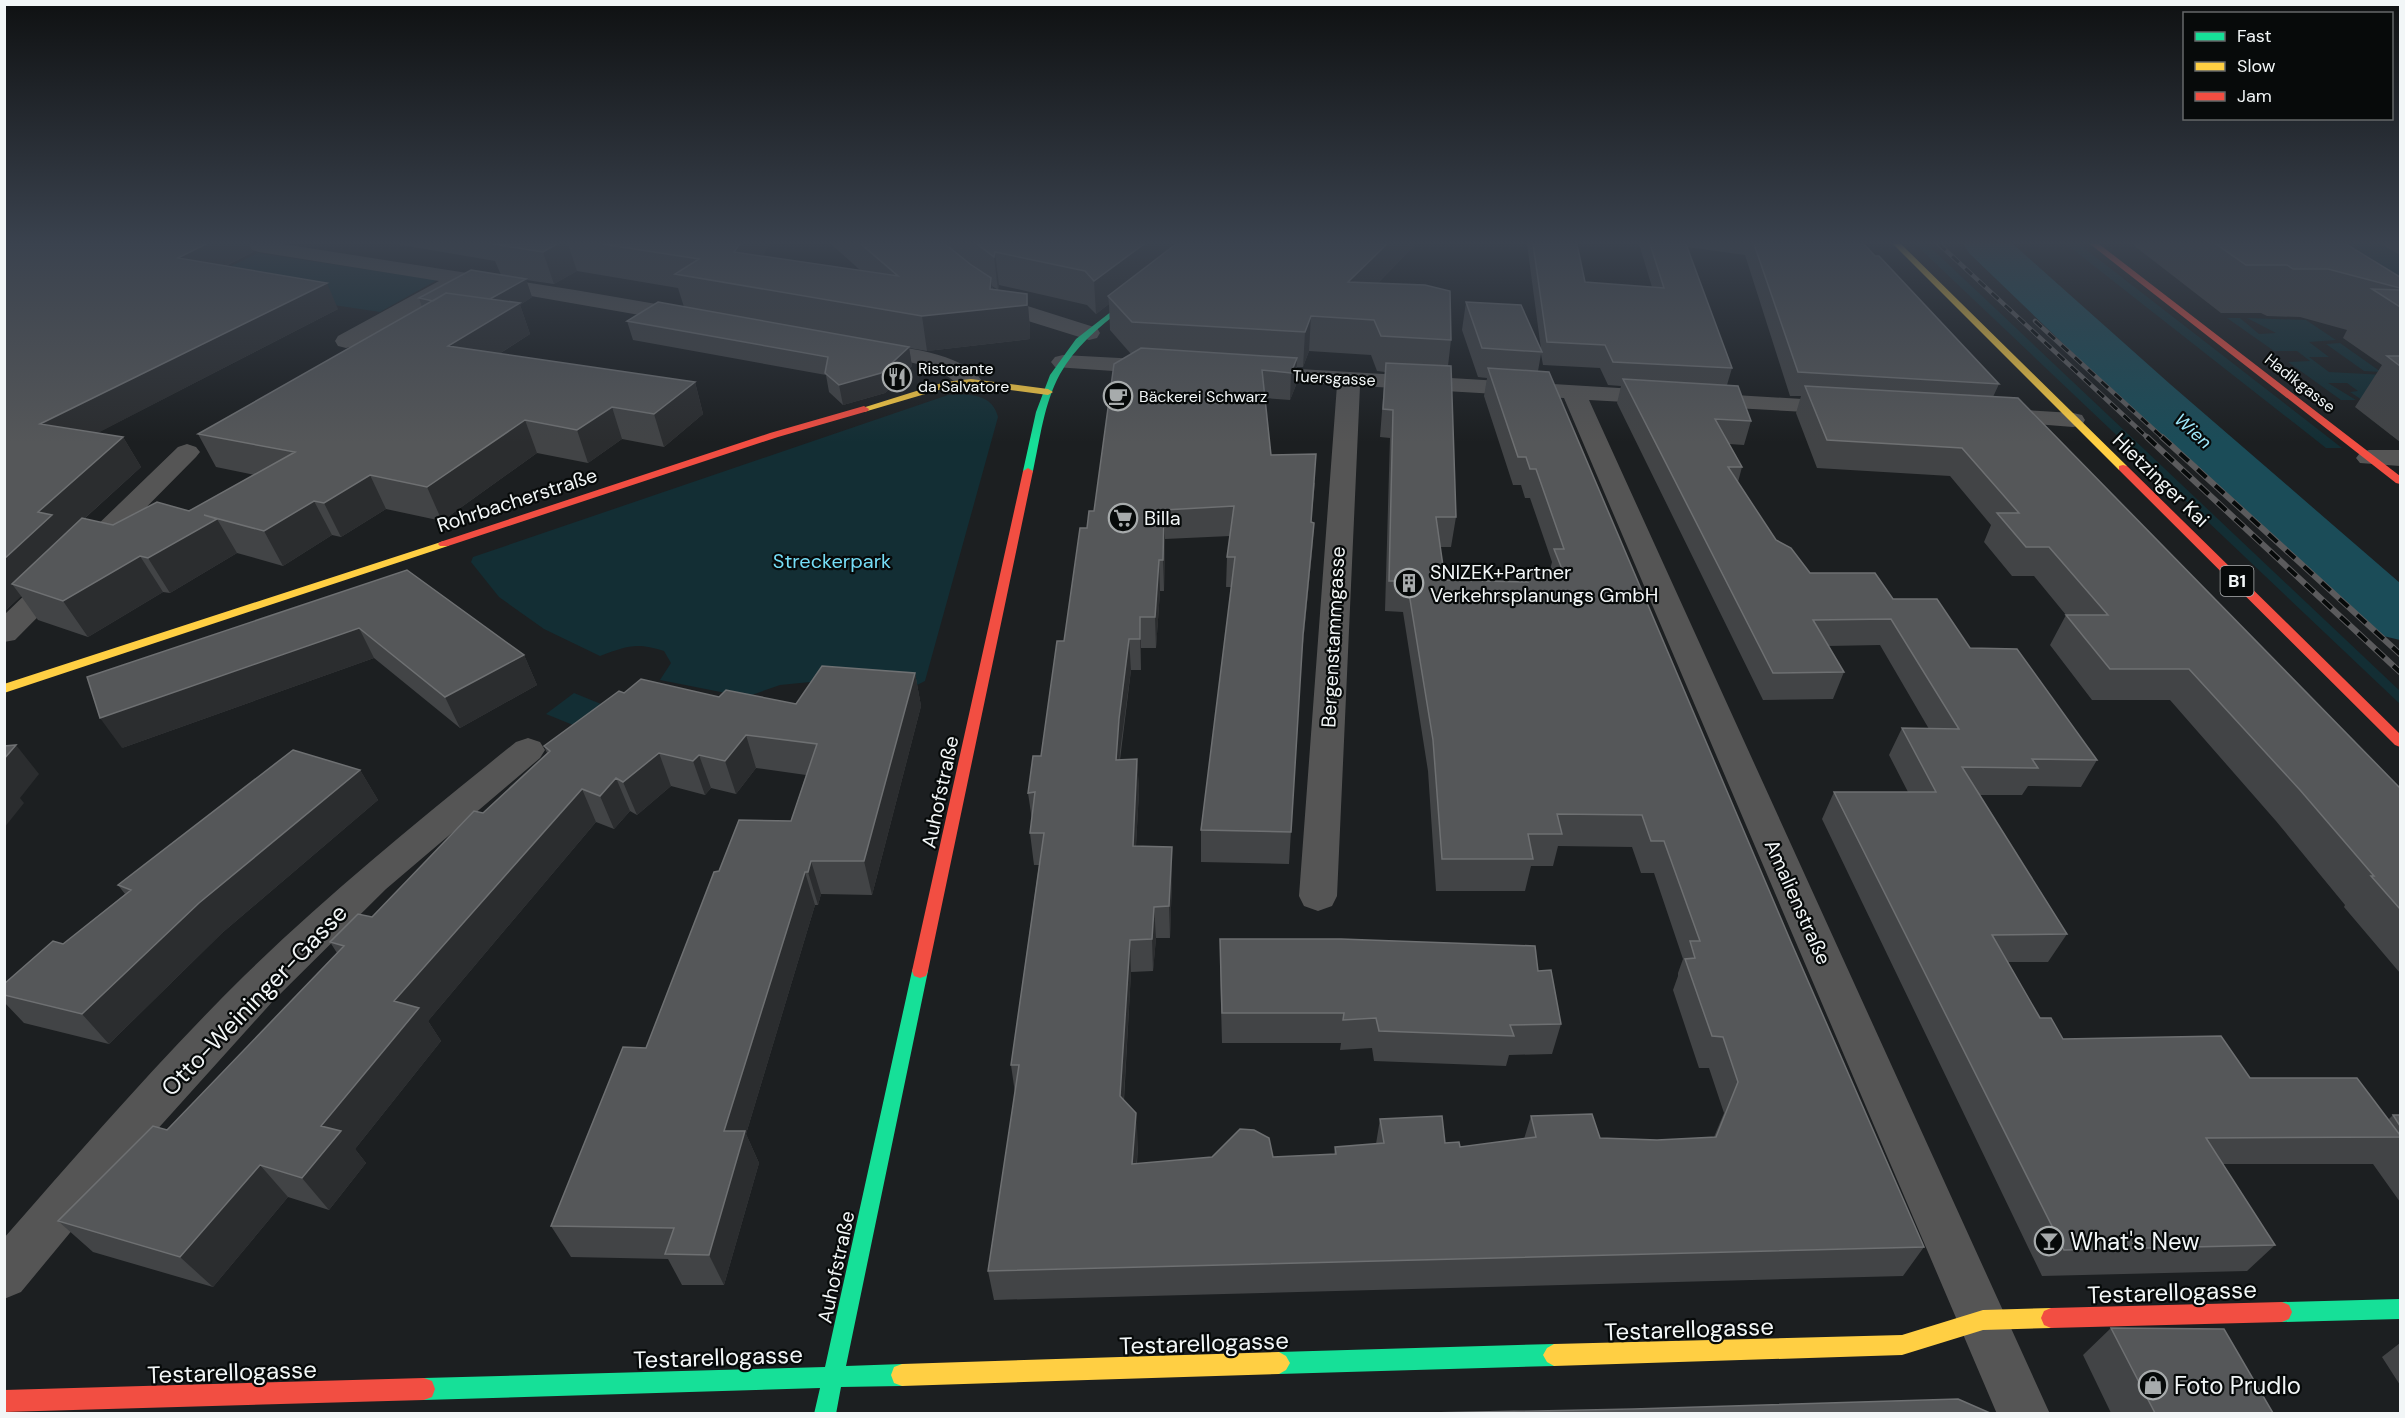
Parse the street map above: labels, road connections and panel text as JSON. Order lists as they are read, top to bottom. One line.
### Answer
{"streets":{"street":["Tuersgasse","Hadikgasse","Hietzinger Kai","Rohrbacherstraße","B1","Bergenstammgasse","Auhofstraße","Amalienstraße","Otto-Weininger-Gasse","Testarellogasse"]},"crossings":[["Tuersgasse","Bergenstammgasse"],["Tuersgasse","Amalienstraße"],["Rohrbacherstraße","Auhofstraße"],["Auhofstraße","Testarellogasse"],["Amalienstraße","Testarellogasse"]],"water":["Wien"],"parks":["Streckerpark"],"places":{"restaurant":["Ristorante da Salvatore"],"cafe":["Bäckerei Schwarz"],"supermarket":["Billa"],"building":["SNIZEK+Partner Verkehrsplanungs GmbH"],"bar":["What's New"],"shop":["Foto Prudlo"]},"legend":["Fast","Slow","Jam"]}
